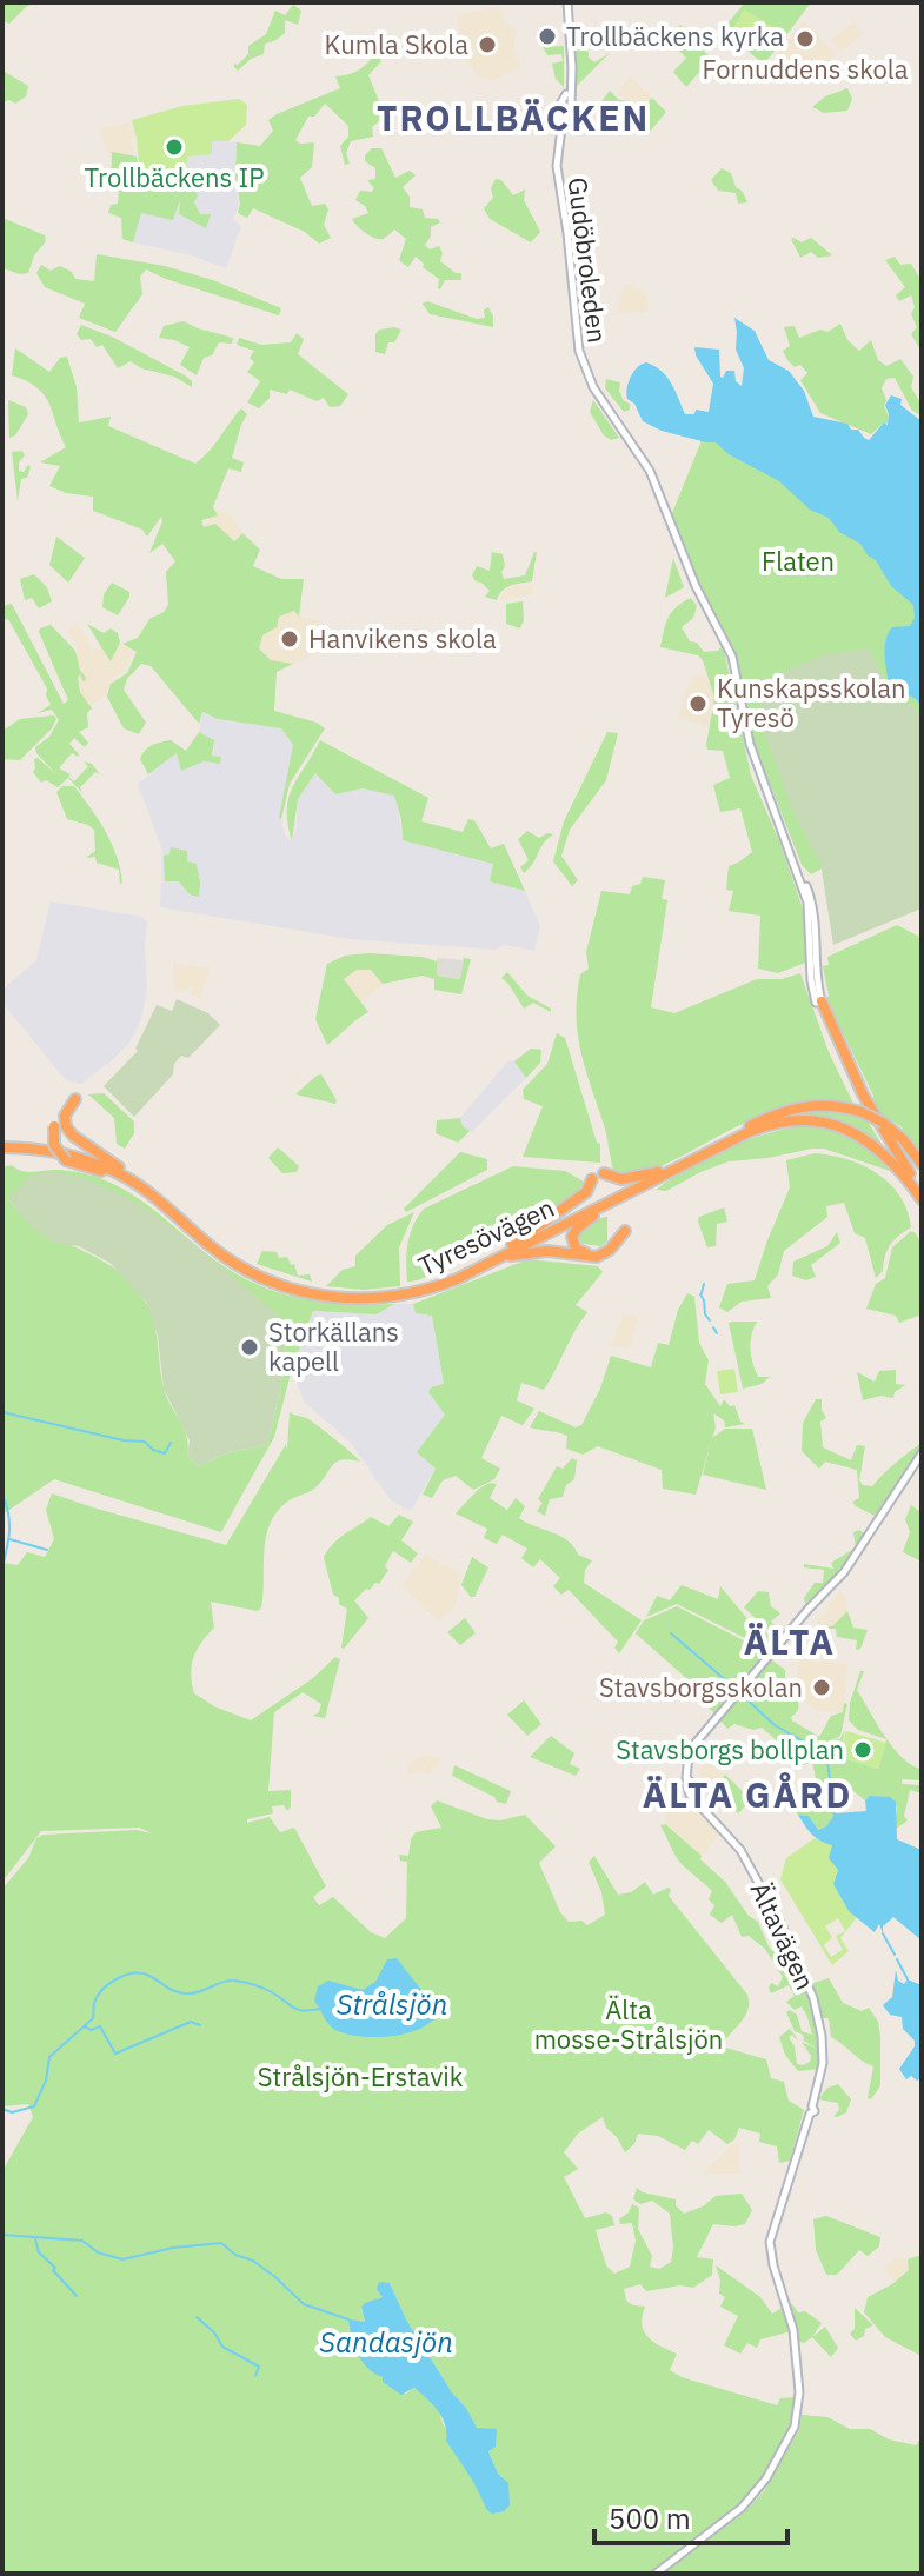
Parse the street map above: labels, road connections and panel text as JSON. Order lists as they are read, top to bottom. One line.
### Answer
{"streets":{"highway":["Gudöbroleden","Tyresövägen"],"main road":["Ältavägen"]},"crossings":[["Gudöbroleden","Tyresövägen"]],"districts":["TROLLBÄCKEN","ÄLTA","ÄLTA GÅRD"],"water":["Strålsjön","Sandasjön"],"parks":["Flaten","Älta mosse-Strålsjön","Strålsjön-Erstavik"],"places":["Trollbäckens kyrka","Fornuddens skola","Kumla Skola","Trollbäckens IP","Hanvikens skola","Kunskapsskolan Tyresö","Storkällans kapell","Stavsborgsskolan","Stavsborgs bollplan"],"scale_bar":"500 m"}
